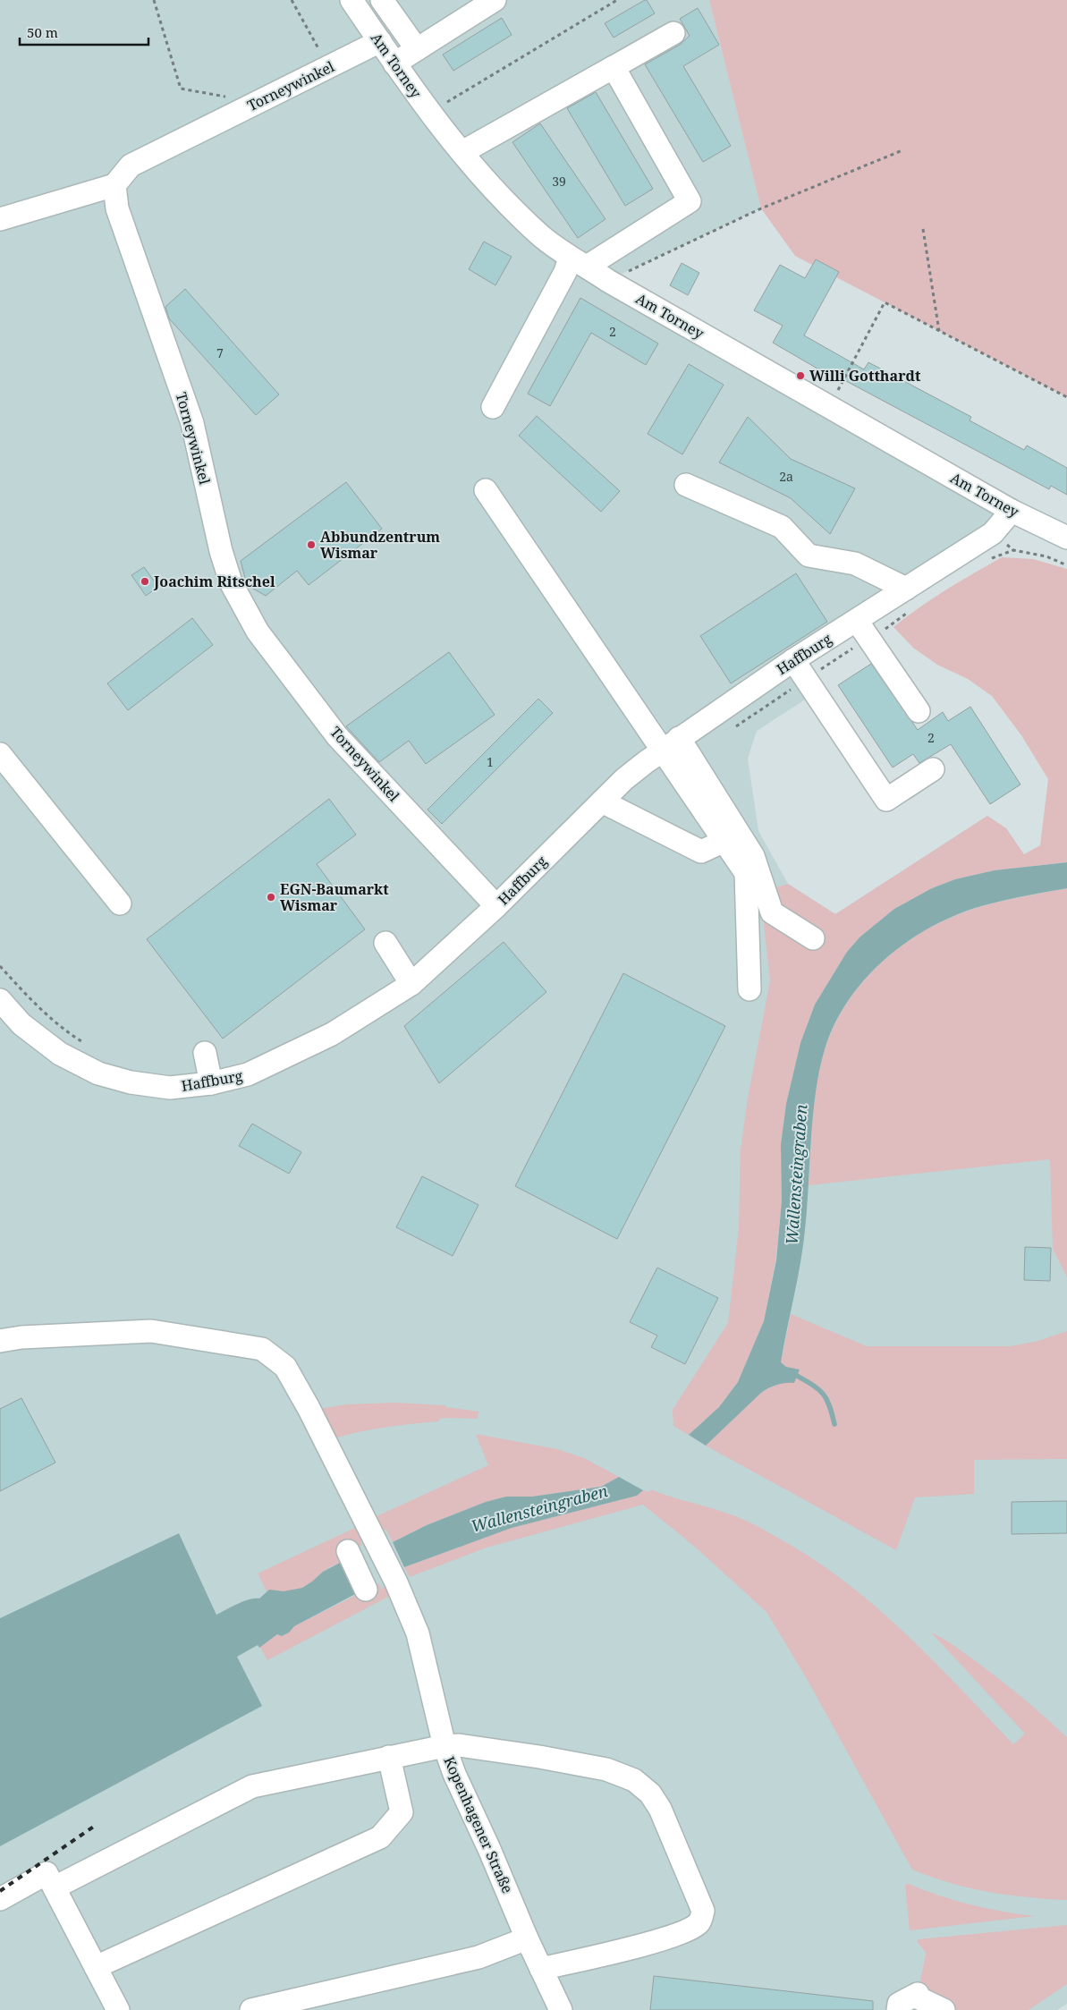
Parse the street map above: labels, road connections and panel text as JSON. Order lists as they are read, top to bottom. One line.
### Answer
{"streets":{"street":["Am Torney","Torneywinkel","Haffburg","Kopenhagener Straße"]},"crossings":[["Am Torney","Torneywinkel"],["Am Torney","Haffburg"],["Torneywinkel","Haffburg"]],"water":["Wallensteingraben"],"places":["Willi Gotthardt","Abbundzentrum Wismar","Joachim Ritschel","EGN-Baumarkt Wismar"],"house_numbers":["39","2","7","2a","2","1"],"scale_bar":"50 m"}
